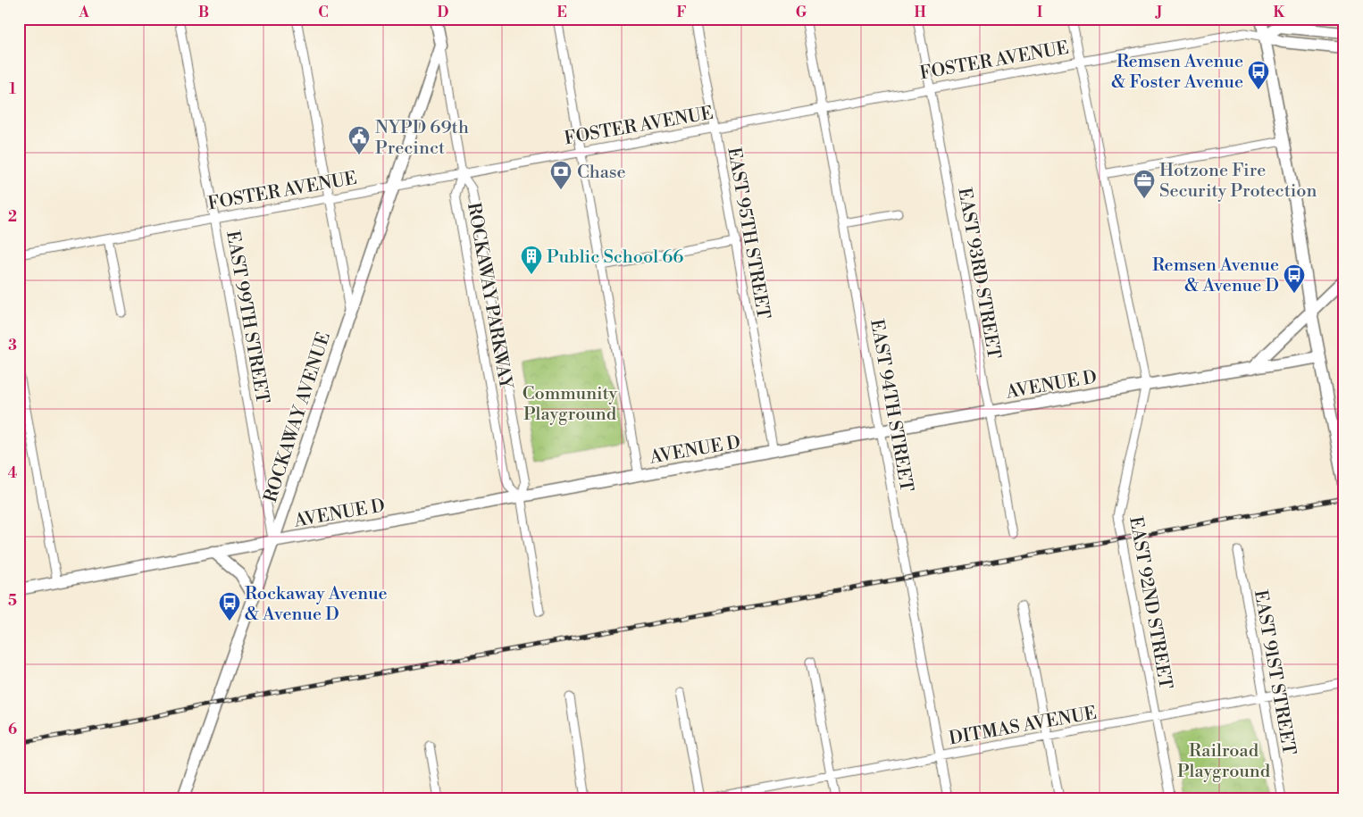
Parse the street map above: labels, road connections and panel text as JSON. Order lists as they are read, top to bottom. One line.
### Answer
{"streets":{"main road":["FOSTER AVENUE","ROCKAWAY PARKWAY","AVENUE D","ROCKAWAY AVENUE"],"street":["EAST 95TH STREET","EAST 93RD STREET","EAST 99TH STREET","EAST 94TH STREET","EAST 92ND STREET","EAST 91ST STREET","DITMAS AVENUE"]},"crossings":[["FOSTER AVENUE","EAST 95TH STREET"],["FOSTER AVENUE","EAST 93RD STREET"],["FOSTER AVENUE","ROCKAWAY PARKWAY"],["FOSTER AVENUE","EAST 99TH STREET"],["FOSTER AVENUE","EAST 94TH STREET"],["FOSTER AVENUE","ROCKAWAY AVENUE"],["FOSTER AVENUE","EAST 92ND STREET"],["EAST 95TH STREET","AVENUE D"],["EAST 93RD STREET","AVENUE D"],["ROCKAWAY PARKWAY","AVENUE D"],["ROCKAWAY PARKWAY","ROCKAWAY AVENUE"],["EAST 99TH STREET","AVENUE D"],["EAST 99TH STREET","ROCKAWAY AVENUE"],["AVENUE D","EAST 94TH STREET"],["AVENUE D","ROCKAWAY AVENUE"],["AVENUE D","EAST 92ND STREET"],["EAST 94TH STREET","DITMAS AVENUE"],["EAST 92ND STREET","DITMAS AVENUE"],["EAST 91ST STREET","DITMAS AVENUE"]],"parks":["Community Playground","Railroad Playground"],"places":{"bus stop":["Remsen Avenue & Foster Avenue","Remsen Avenue & Avenue D","Rockaway Avenue & Avenue D"],"public building":["NYPD 69th Precinct"],"bank":["Chase"],"office":["Hotzone Fire Security Protection"],"building":["Public School 66"]},"grid":{"columns":["A","B","C","D","E","F","G","H","I","J","K"],"rows":["1","2","3","4","5","6"]}}
